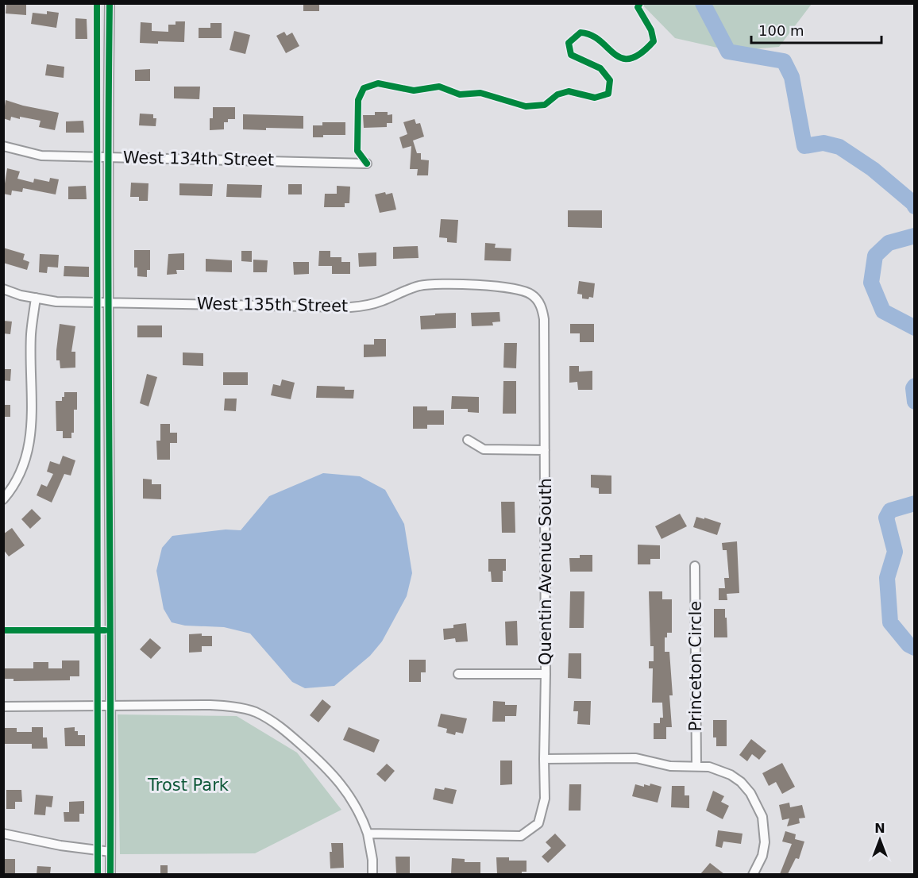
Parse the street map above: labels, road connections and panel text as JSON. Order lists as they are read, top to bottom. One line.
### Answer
{"streets":{"street":["West 134th Street","West 135th Street","Quentin Avenue South","Princeton Circle"]},"crossings":[["West 135th Street","Quentin Avenue South"]],"parks":["Trost Park"],"scale_bar":"100 m","north":"top"}
